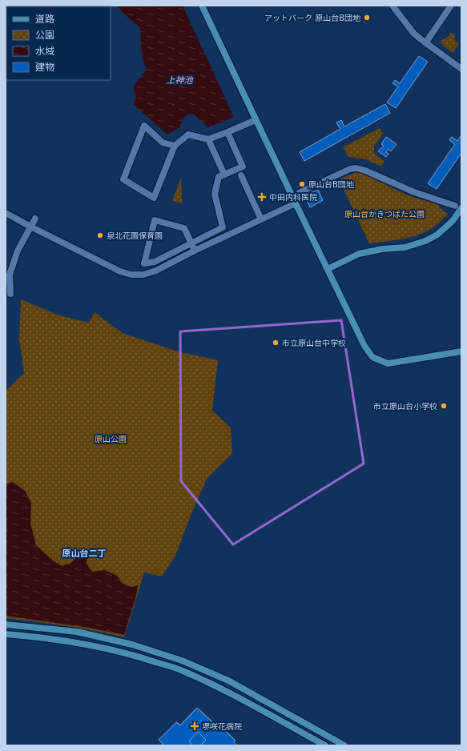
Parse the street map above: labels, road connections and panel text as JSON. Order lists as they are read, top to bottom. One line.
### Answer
{"districts":["原山台二丁"],"water":["上神池"],"parks":["原山台かきつばた公園","原山公園"],"places":{"other":["アットパーク 原山台B団地","原山台B団地","泉北花園保育園","市立原山台中学校","市立原山台小学校"],"health":["中田内科医院","堺咲花病院"]},"legend":["道路","公園","水域","建物"]}
